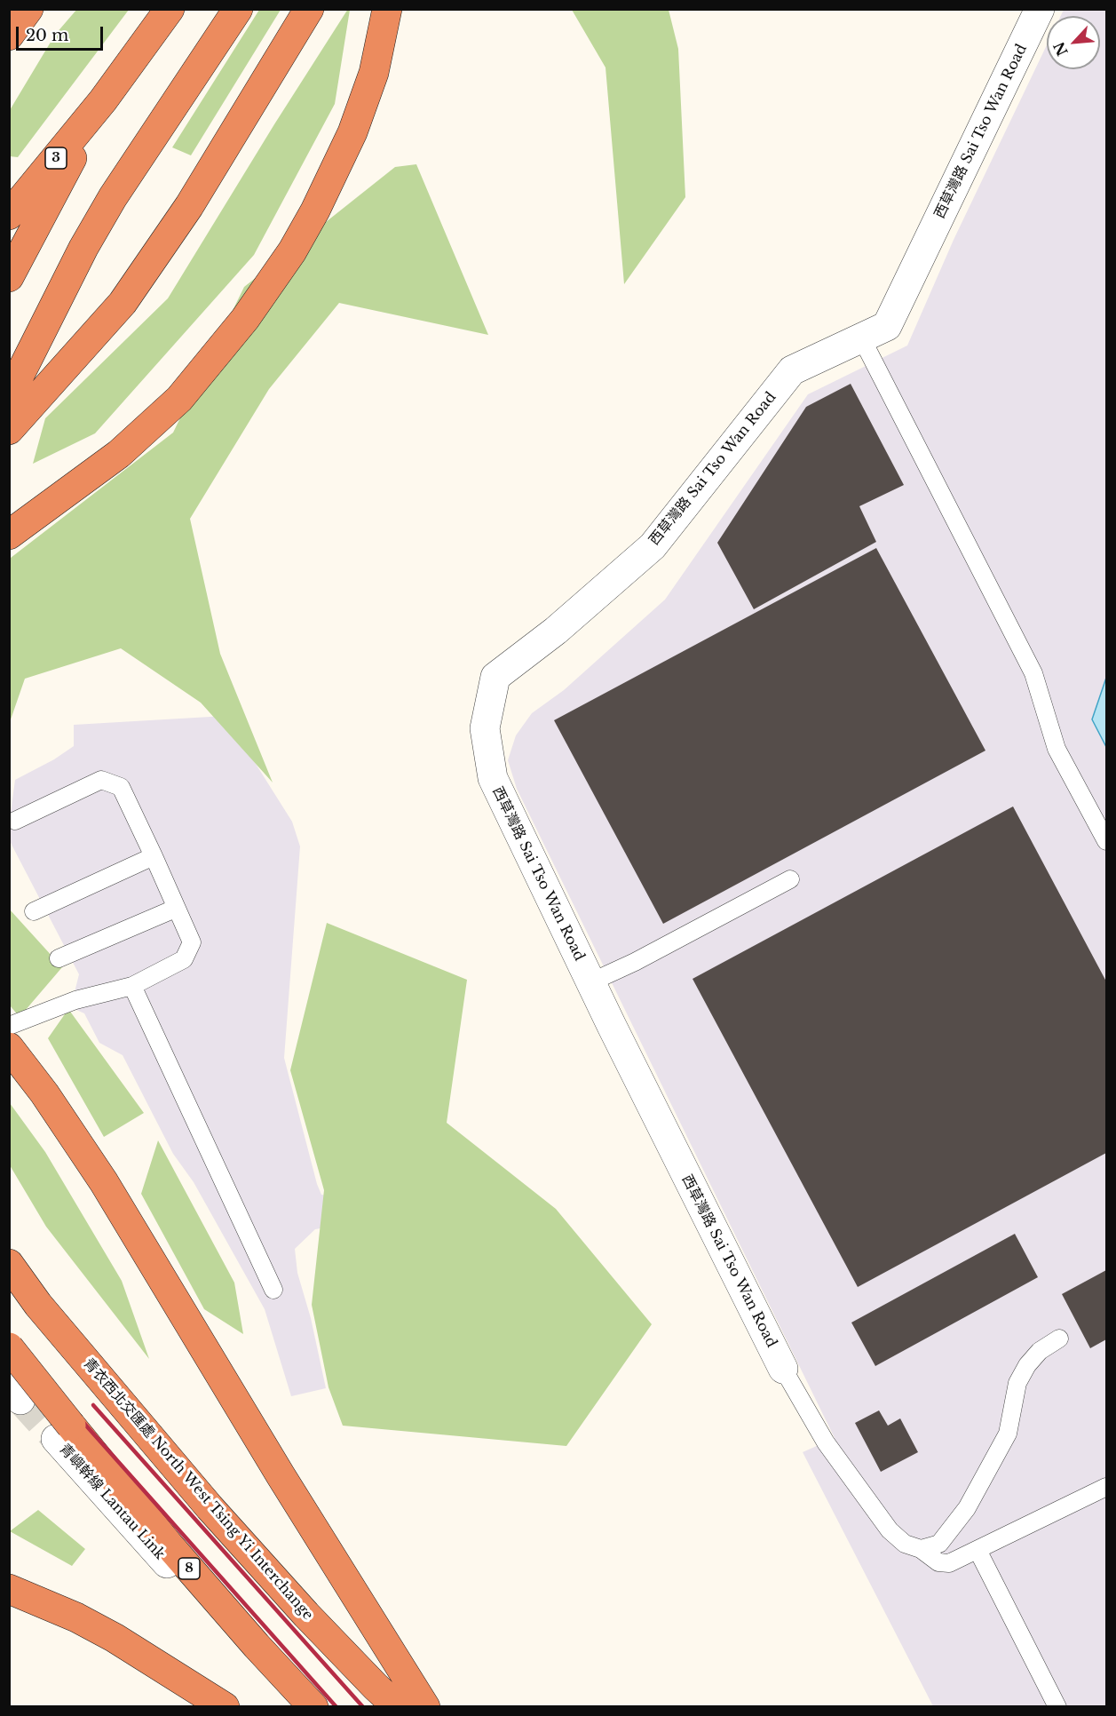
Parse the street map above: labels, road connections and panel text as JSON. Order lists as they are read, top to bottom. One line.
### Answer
{"streets":{"highway":["3","青衣西北交匯處 North West Tsing Yi Interchange","8"],"street":["西草灣路 Sai Tso Wan Road","青嶼幹線 Lantau Link"]},"scale_bar":"20 m","north":"bottom left"}
